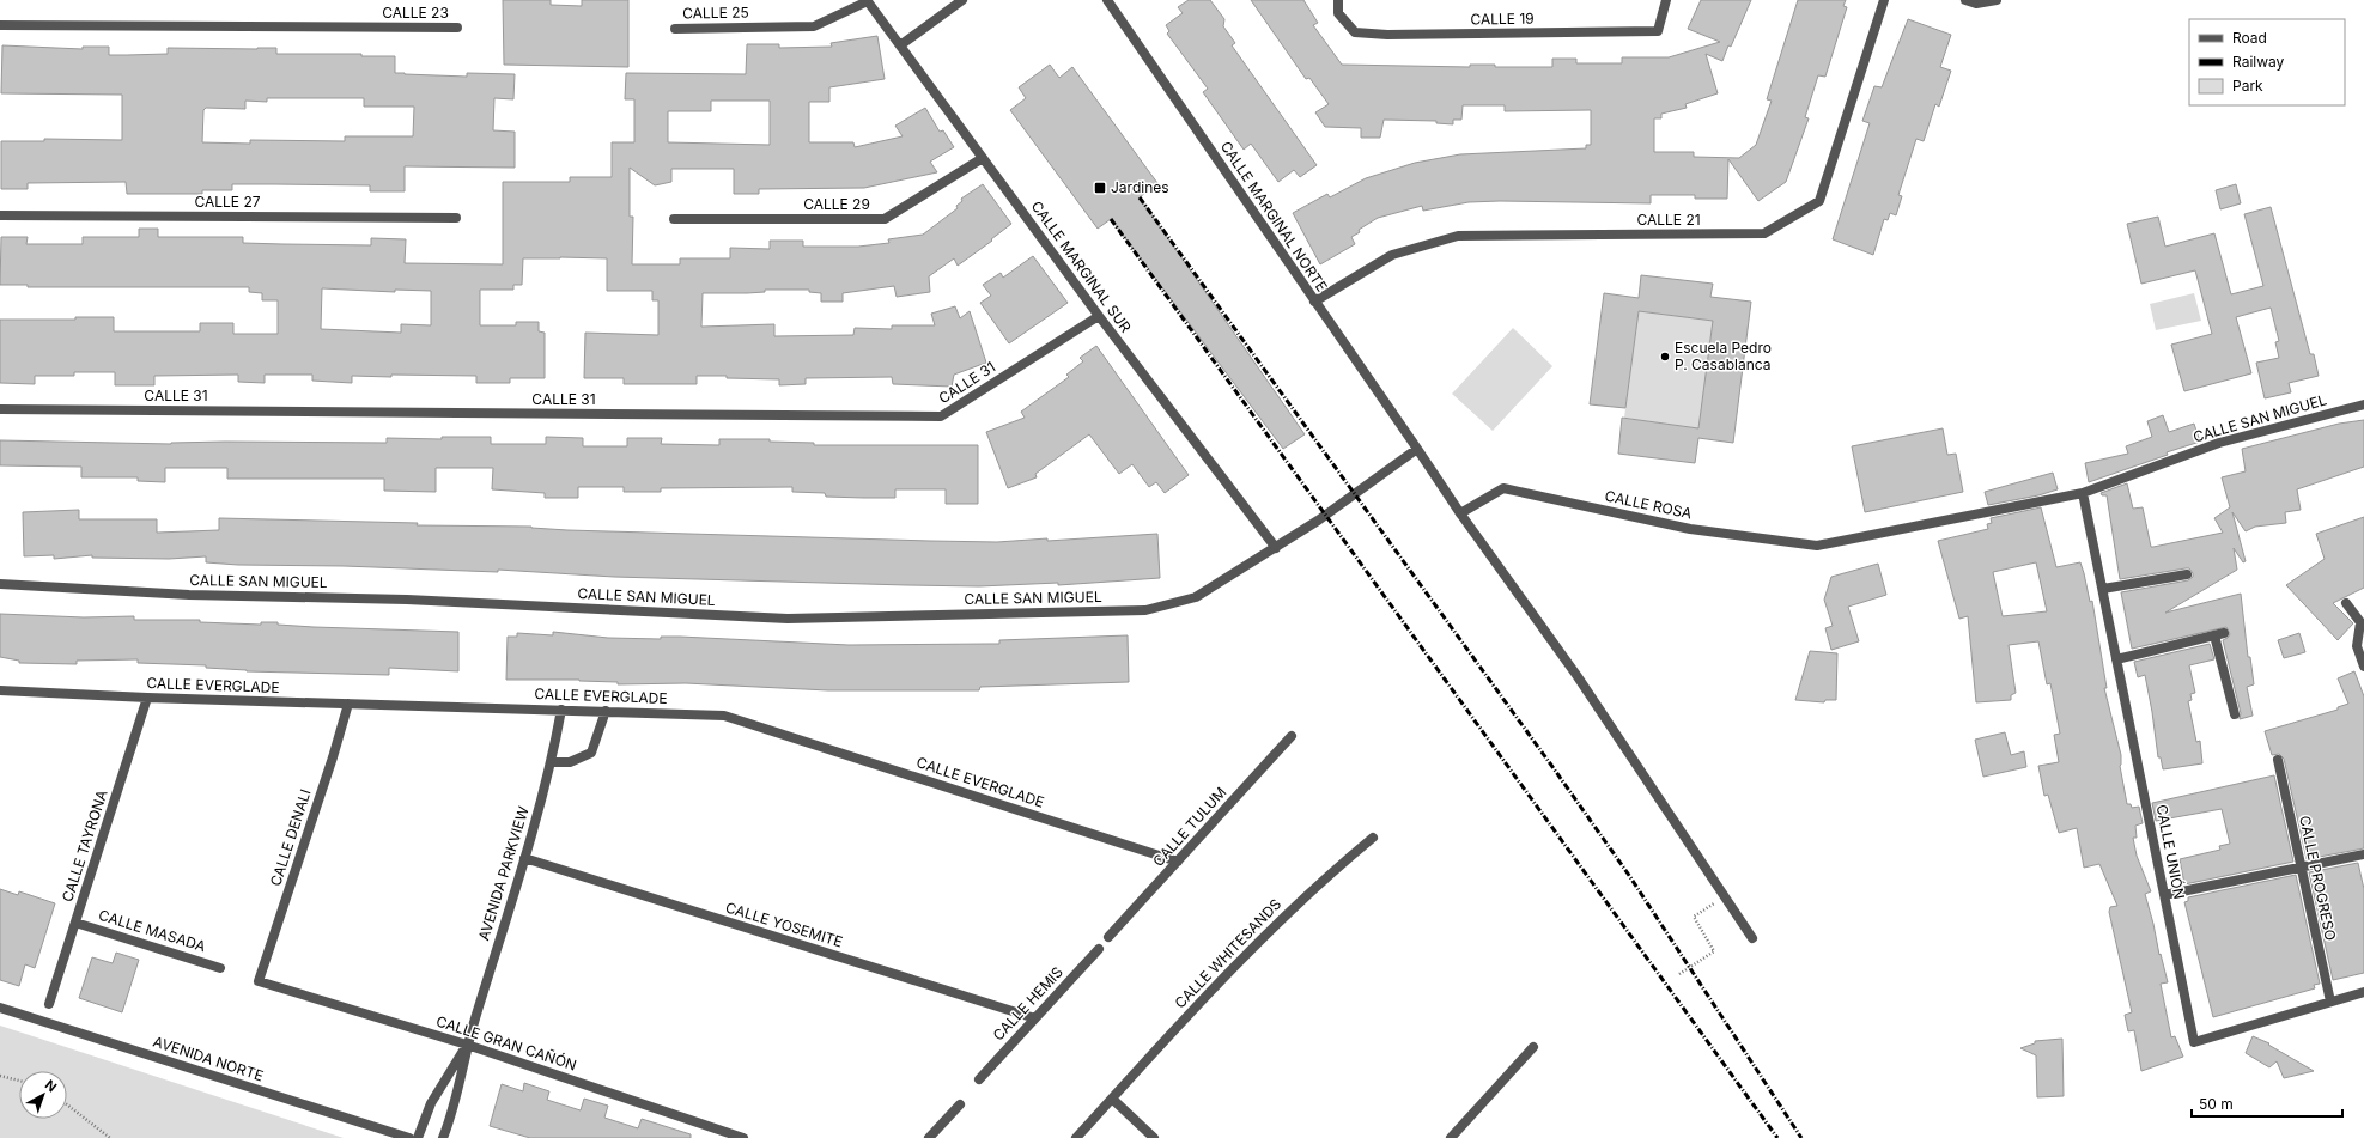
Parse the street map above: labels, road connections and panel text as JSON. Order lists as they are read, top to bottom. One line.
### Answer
{"streets":{"street":["CALLE 23","CALLE 25","CALLE 19","CALLE 27","CALLE 29","CALLE MARGINAL NORTE","CALLE 21","CALLE MARGINAL SUR","CALLE 31","CALLE SAN MIGUEL","CALLE ROSA","CALLE EVERGLADE","CALLE TULUM","CALLE DENALI","CALLE TAYRONA","CALLE UNIÓN","AVENIDA PARKVIEW","CALLE PROGRESO","CALLE YOSEMITE","CALLE MASADA","CALLE WHITESANDS","CALLE HEMIS","CALLE GRAN CAÑÓN","AVENIDA NORTE"]},"crossings":[["CALLE 25","CALLE MARGINAL SUR"],["CALLE 29","CALLE MARGINAL SUR"],["CALLE MARGINAL NORTE","CALLE 21"],["CALLE MARGINAL SUR","CALLE 31"],["CALLE MARGINAL SUR","CALLE SAN MIGUEL"],["CALLE SAN MIGUEL","CALLE ROSA"],["CALLE SAN MIGUEL","CALLE UNIÓN"],["CALLE ROSA","CALLE UNIÓN"],["CALLE EVERGLADE","CALLE TULUM"],["CALLE EVERGLADE","CALLE DENALI"],["CALLE EVERGLADE","CALLE TAYRONA"],["CALLE EVERGLADE","AVENIDA PARKVIEW"],["CALLE DENALI","CALLE GRAN CAÑÓN"],["CALLE TAYRONA","CALLE MASADA"],["CALLE UNIÓN","CALLE PROGRESO"],["AVENIDA PARKVIEW","CALLE YOSEMITE"],["AVENIDA PARKVIEW","CALLE GRAN CAÑÓN"],["CALLE YOSEMITE","CALLE HEMIS"]],"places":{"transit":["Jardines"],"other":["Escuela Pedro P. Casablanca"]},"legend":["Road","Railway","Park"],"scale_bar":"50 m","north":"top right"}
